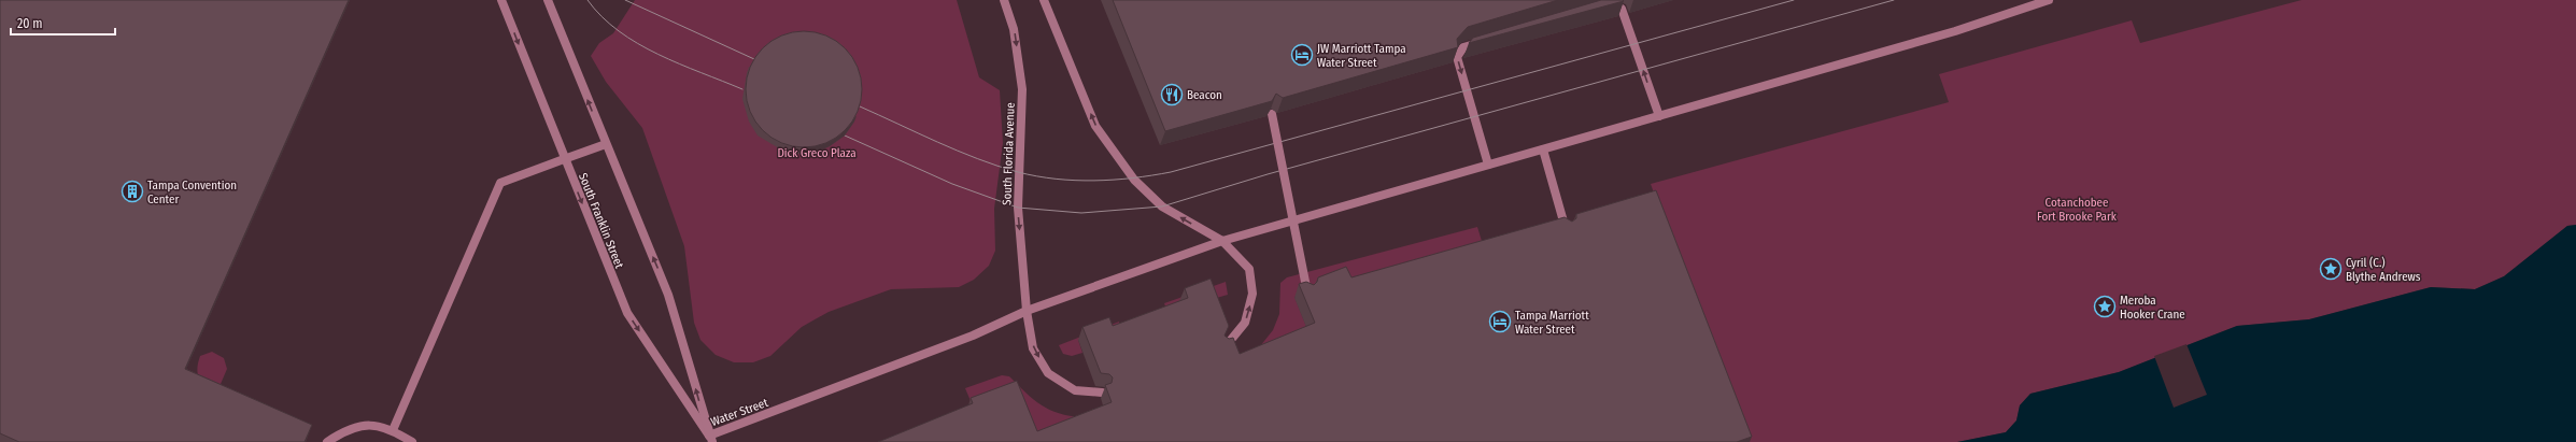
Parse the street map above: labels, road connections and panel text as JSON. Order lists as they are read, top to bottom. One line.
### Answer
{"streets":{"street":["South Florida Avenue","South Franklin Street","Water Street"]},"crossings":[["South Florida Avenue","Water Street"],["South Franklin Street","Water Street"]],"one_way":["South Florida Avenue"],"parks":["Dick Greco Plaza","Cotanchobee Fort Brooke Park"],"places":{"hotel":["JW Marriott Tampa Water Street","Tampa Marriott Water Street"],"restaurant":["Beacon"],"building":["Tampa Convention Center"],"place":["Cyril (C.) Blythe Andrews","Meroba Hooker Crane"]},"scale_bar":"20 m"}
